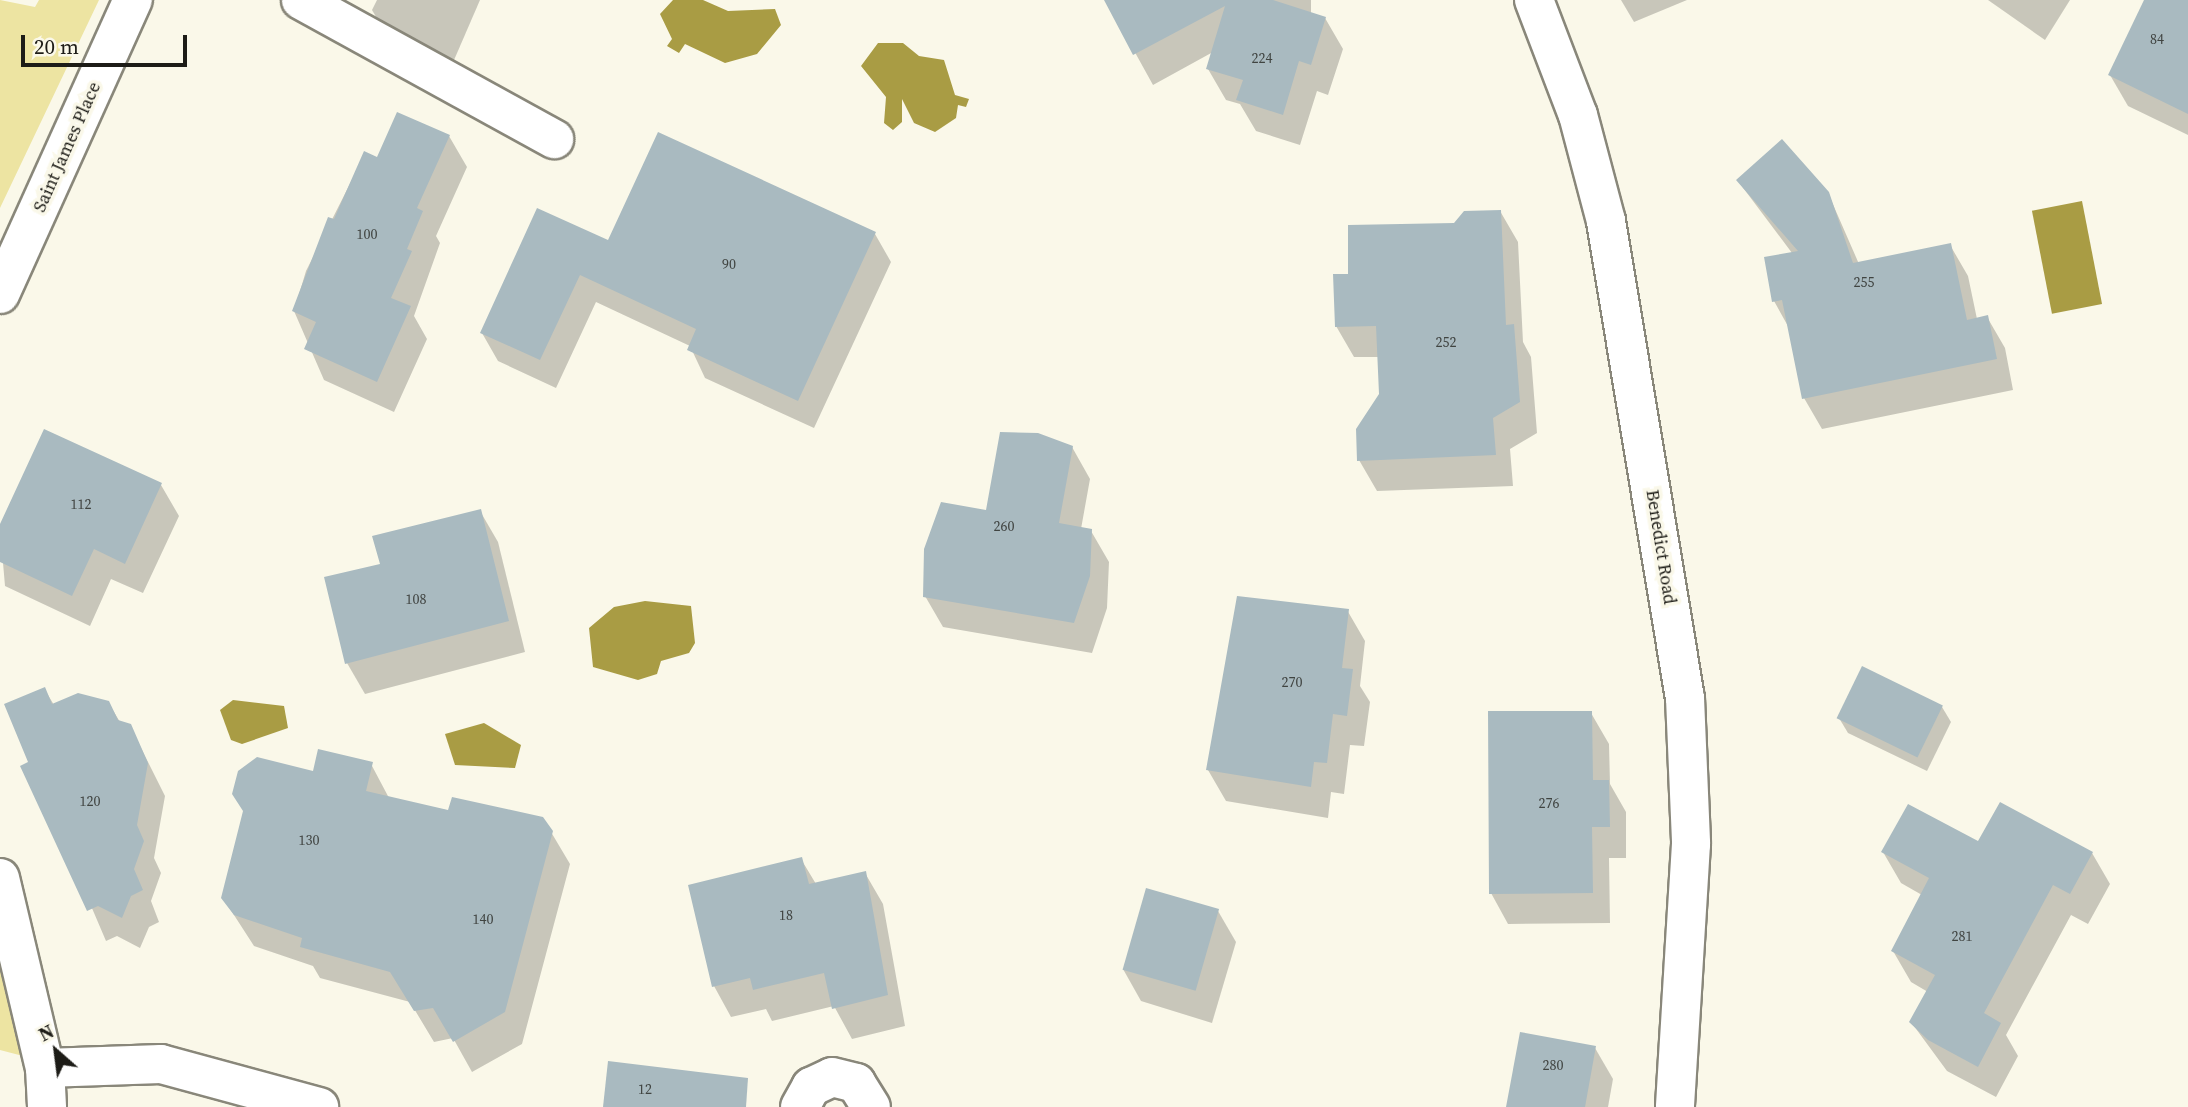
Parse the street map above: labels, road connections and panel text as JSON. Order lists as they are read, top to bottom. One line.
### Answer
{"streets":{"street":["Saint James Place","Benedict Road"]},"house_numbers":["84","224","100","90","255","252","112","260","108","270","120","276","130","18","140","281","280","12"],"scale_bar":"20 m","north":"top left"}
